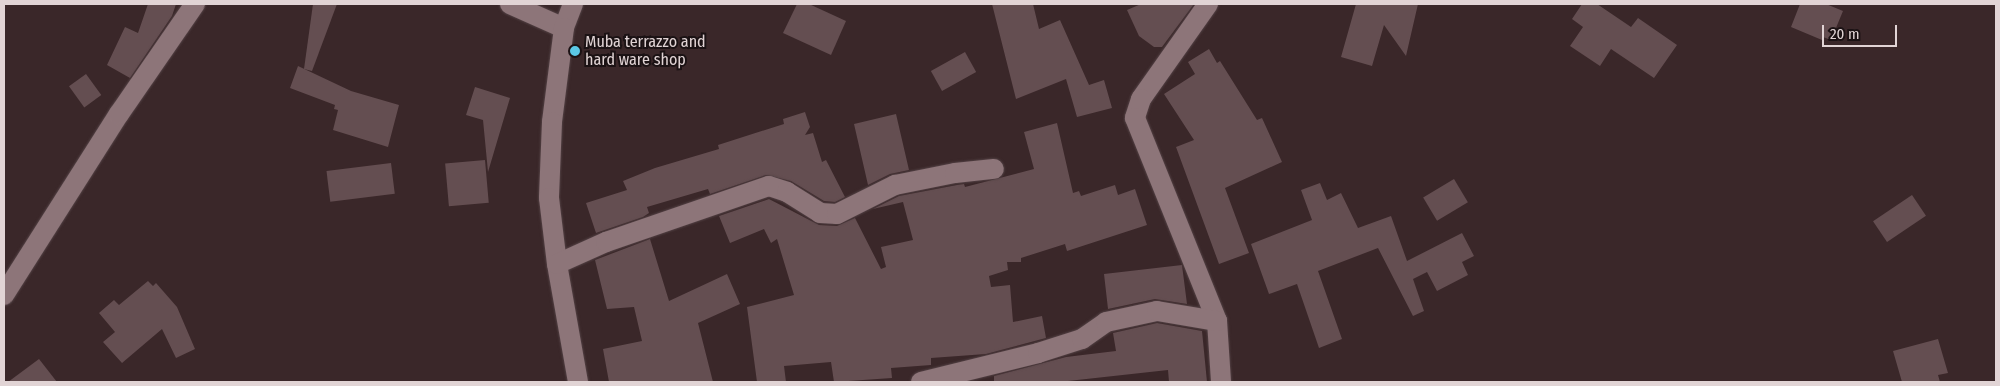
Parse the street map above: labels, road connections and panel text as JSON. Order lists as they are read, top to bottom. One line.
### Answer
{"places":["Muba terrazzo and hard ware shop"],"scale_bar":"20 m"}
